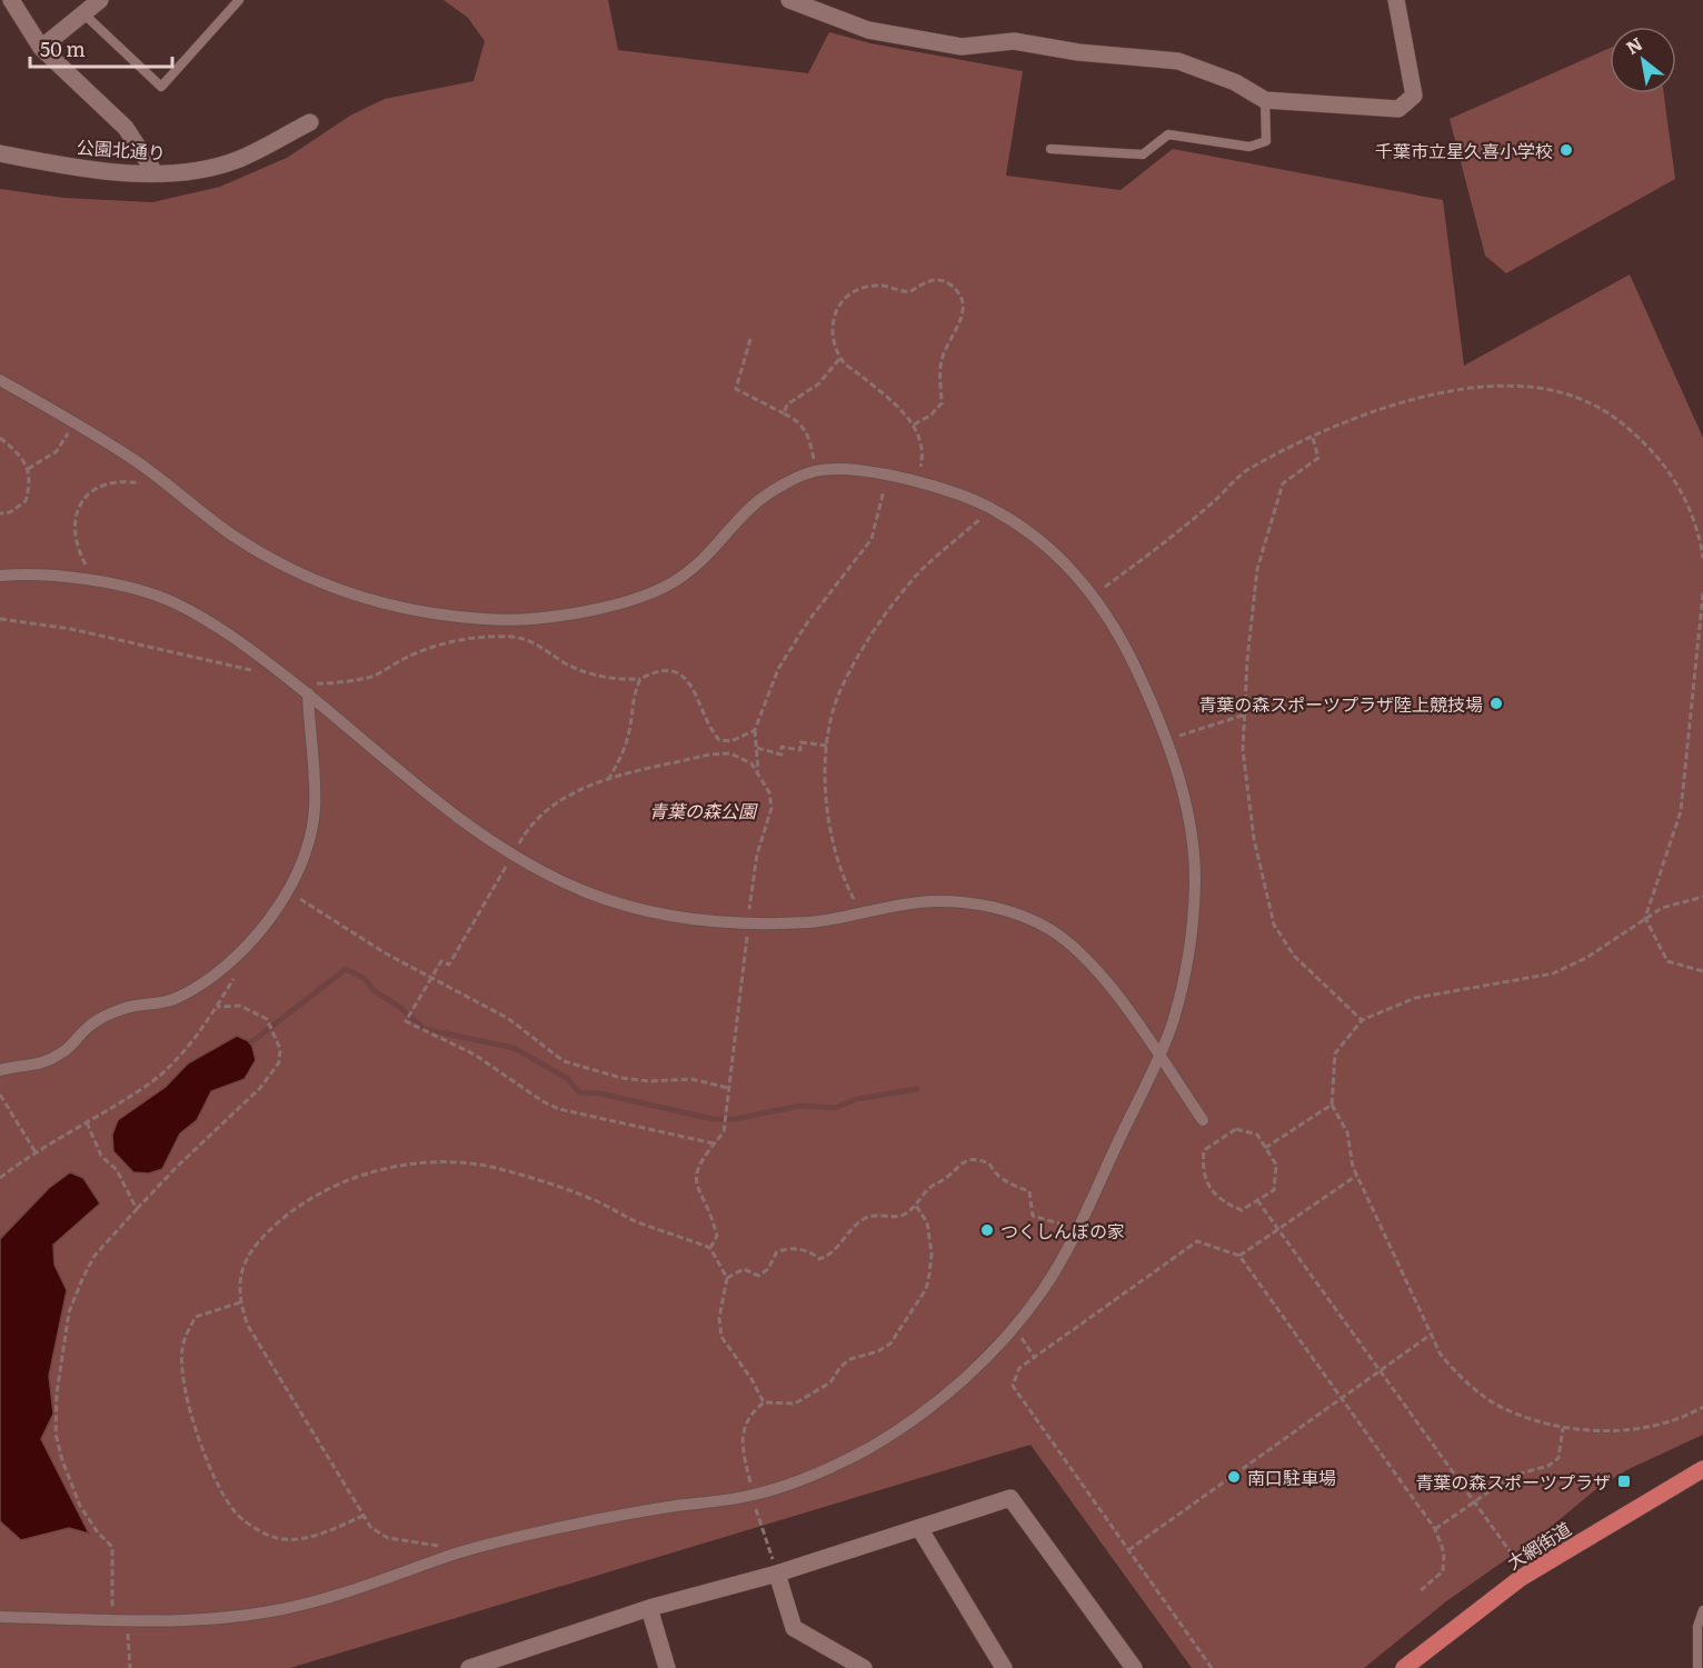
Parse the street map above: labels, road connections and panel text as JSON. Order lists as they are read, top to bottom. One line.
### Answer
{"streets":{"main road":["大網街道"],"street":["公園北通り"]},"parks":["青葉の森公園"],"places":{"other":["千葉市立星久喜小学校","青葉の森スポーツプラザ陸上競技場","つくしんぼの家","南口駐車場"],"transit":["青葉の森スポーツプラザ"]},"scale_bar":"50 m","north":"top left"}
